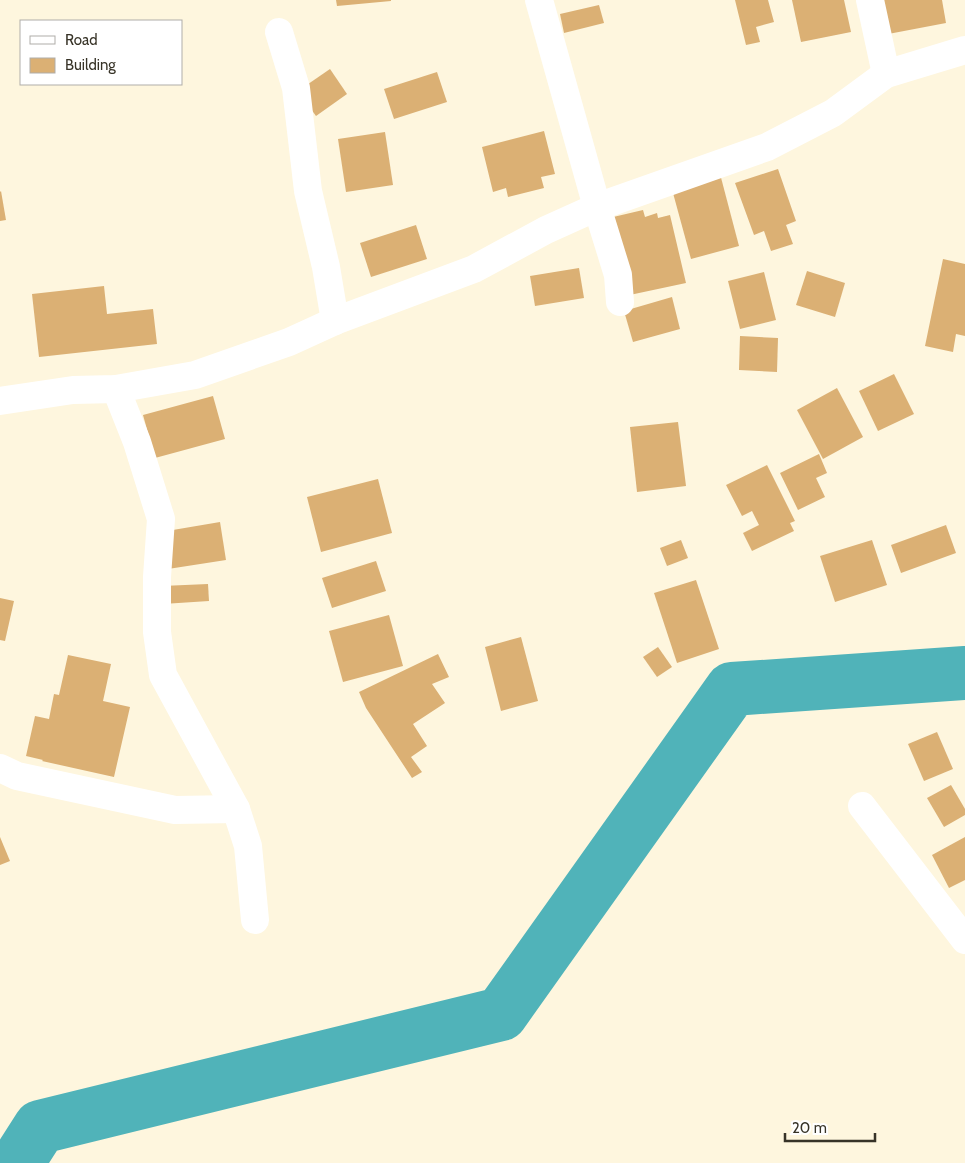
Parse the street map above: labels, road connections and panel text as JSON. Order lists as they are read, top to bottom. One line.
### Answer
{"legend":["Road","Building"],"scale_bar":"20 m"}
